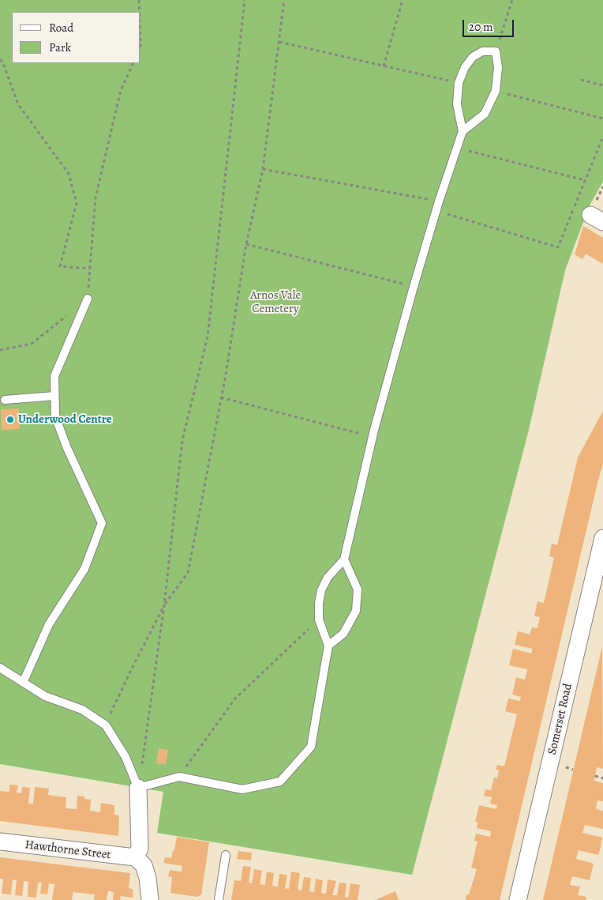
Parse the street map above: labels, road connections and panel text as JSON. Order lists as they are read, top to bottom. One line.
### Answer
{"streets":{"street":["Somerset Road","Hawthorne Street"]},"parks":["Arnos Vale Cemetery"],"places":["Underwood Centre"],"legend":["Road","Park"],"scale_bar":"20 m"}
